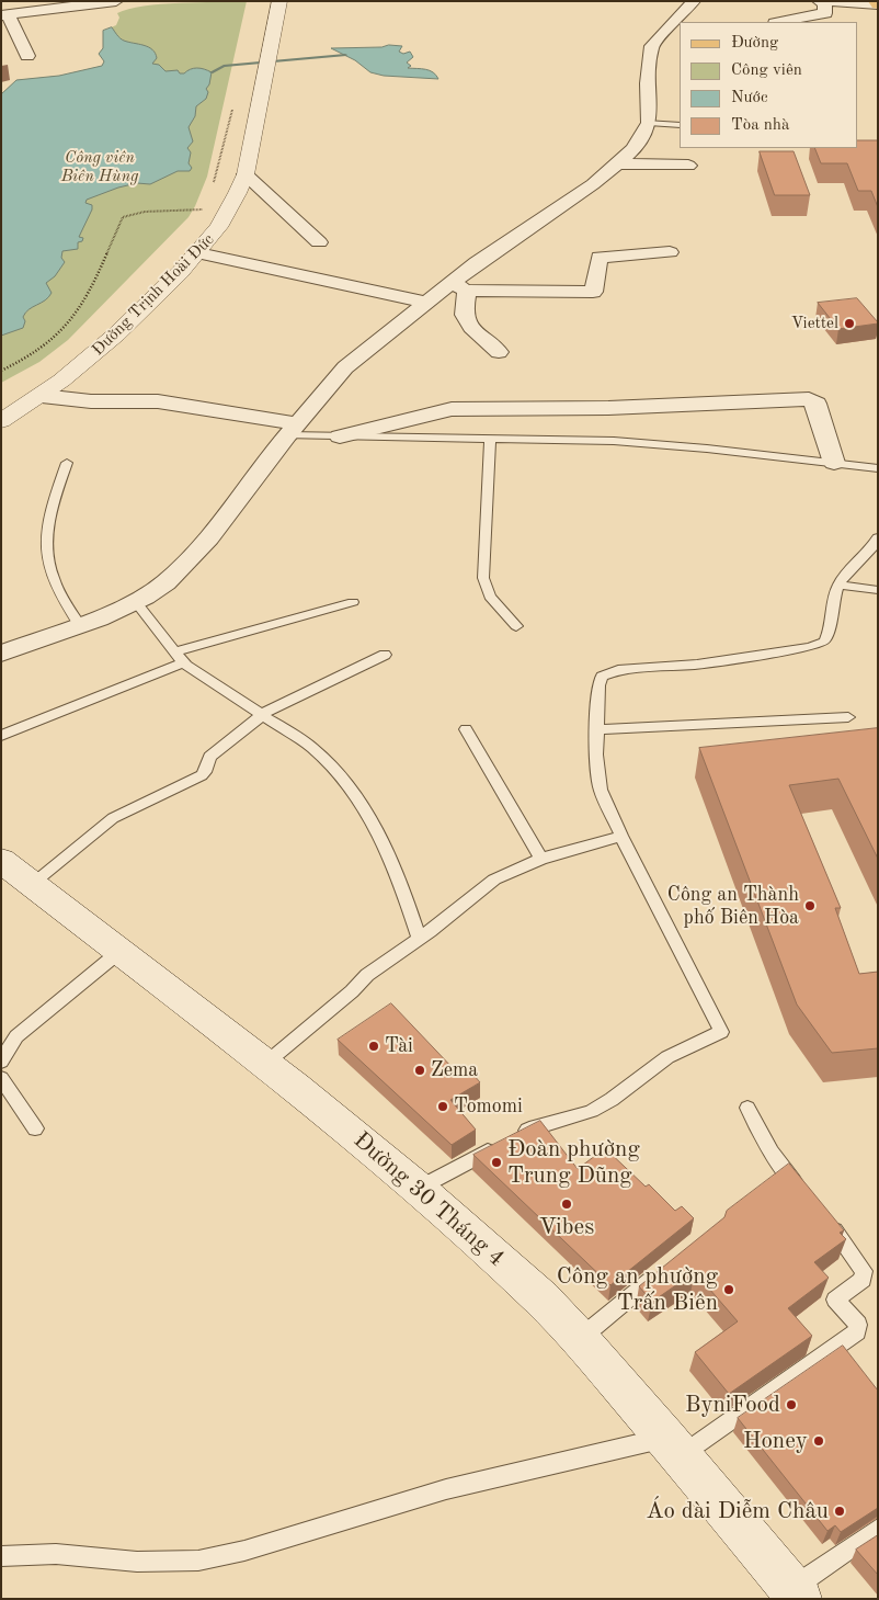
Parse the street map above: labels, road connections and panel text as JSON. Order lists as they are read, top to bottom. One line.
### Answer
{"streets":{"street":["Đường Trịnh Hoài Đức","Đường 30 Tháng 4"]},"parks":["Công viên Biên Hùng"],"places":["Viettel","Công an Thành phố Biên Hòa","Tài","Zema","Tomomi","Đoàn phường Trung Dũng","Vibes","Công an phường Trấn Biên","ByniFood","Honey","Áo dài Diễm Châu"],"legend":["Đường","Công viên","Nước","Tòa nhà"]}
